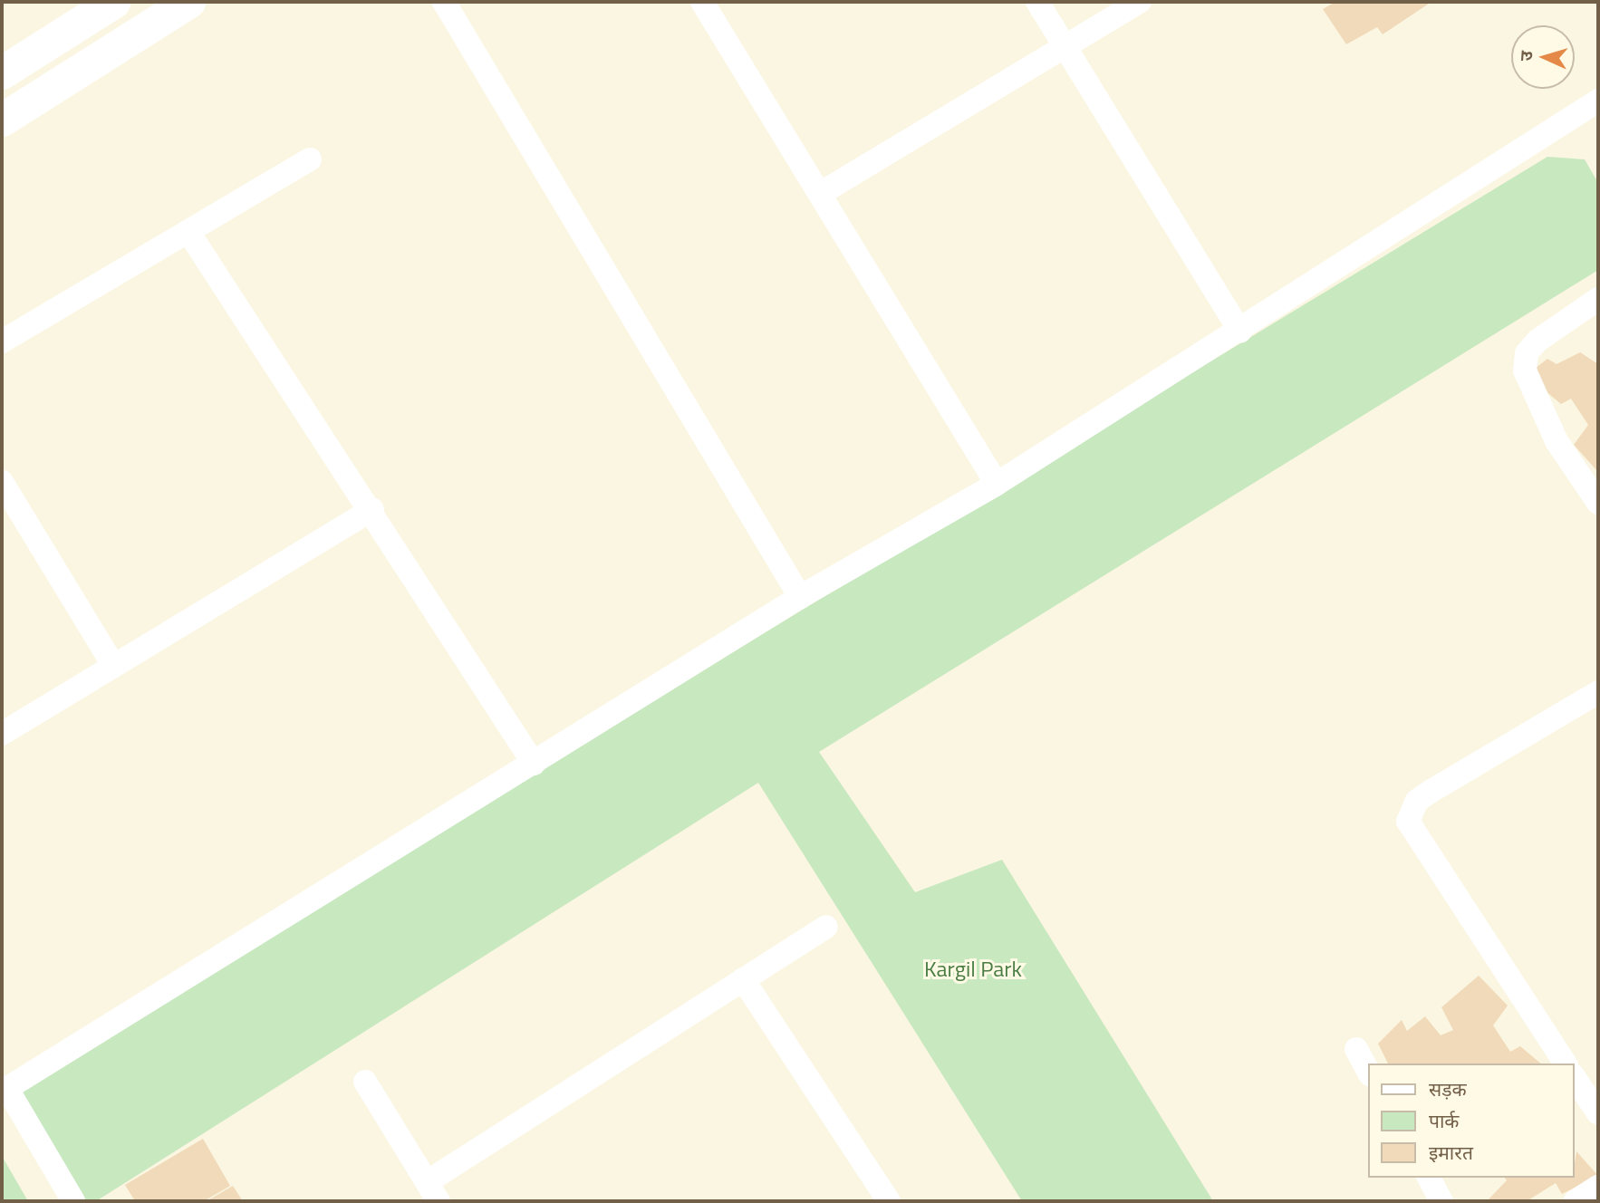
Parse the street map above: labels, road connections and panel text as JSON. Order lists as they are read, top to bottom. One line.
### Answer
{"parks":["Kargil Park"],"legend":["सड़क","पार्क","इमारत"],"north":"left"}
